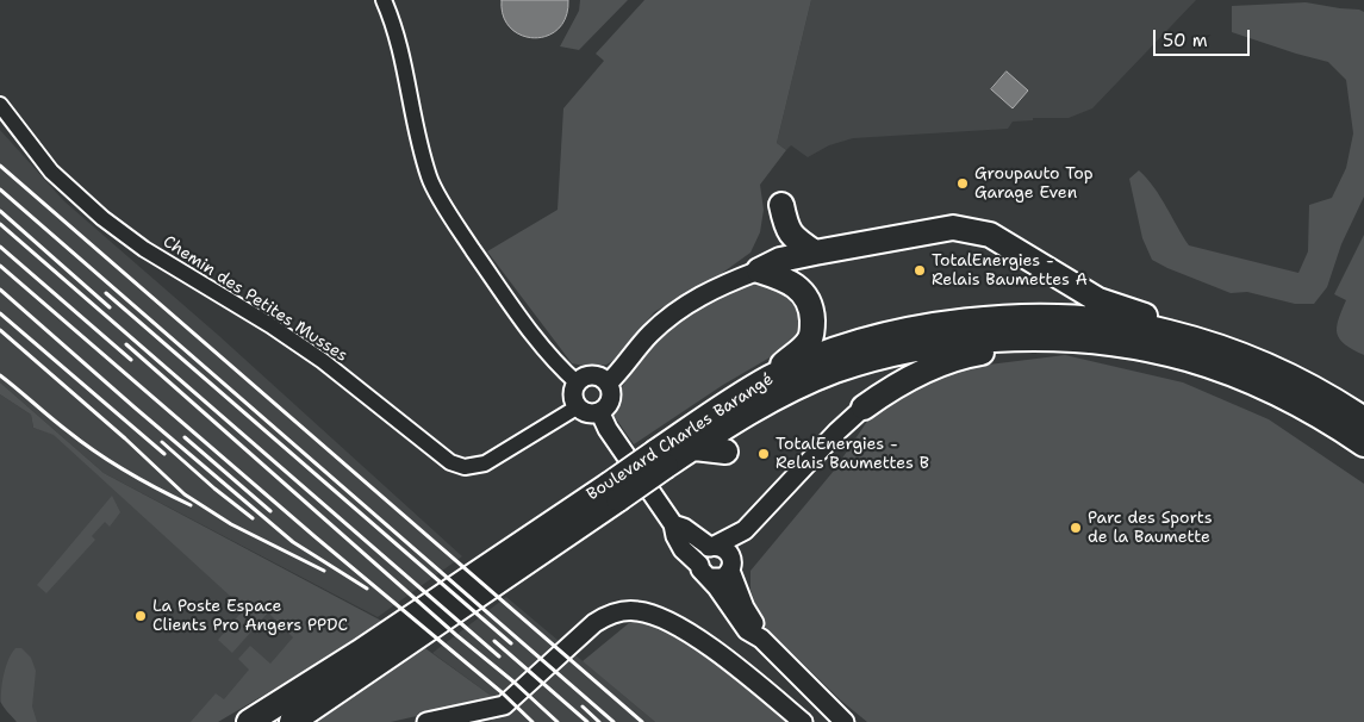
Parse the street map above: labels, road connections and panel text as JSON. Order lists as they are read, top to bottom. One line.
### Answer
{"streets":{"highway":["Boulevard Charles Barangé"],"street":["Chemin des Petites Musses"]},"places":["Groupauto Top Garage Even","TotalEnergies - Relais Baumettes A","TotalEnergies - Relais Baumettes B","Parc des Sports de la Baumette","La Poste Espace Clients Pro Angers PPDC"],"scale_bar":"50 m"}
